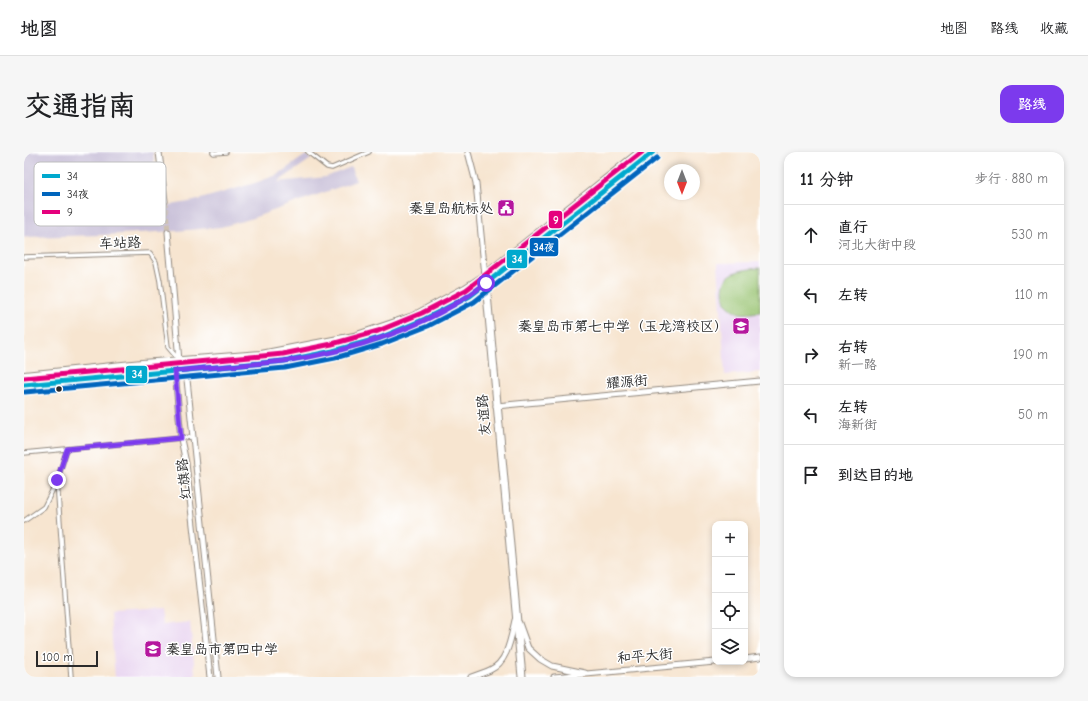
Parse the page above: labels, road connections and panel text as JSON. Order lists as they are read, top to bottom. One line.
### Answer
{"streets":{"highway":["友谊路"],"main road":["耀源街","红旗路","和平大街"],"street":["车站路"]},"crossings":[["车站路","红旗路"],["耀源街","友谊路"]],"places":{"public building":["秦皇岛航标处"],"school or university":["秦皇岛市第七中学（玉龙湾校区）","秦皇岛市第四中学"]},"lines":["transit line 34","transit line 9","transit line 34夜"],"legend":["34","34夜","9"],"scale_bar":"100 m","north":"bottom","page":{"header":"地图","nav":["地图","路线","收藏"],"buttons":"路线","title":"交通指南","heading":["11 分钟","步行 · 880 m"],"list":[["直行","河北大街中段","530 m"],["左转","110 m"],["右转","新一路","190 m"],["左转","海新街","50 m"],"到达目的地"],"map_buttons":["+","−"],"scale":"100 m"}}
